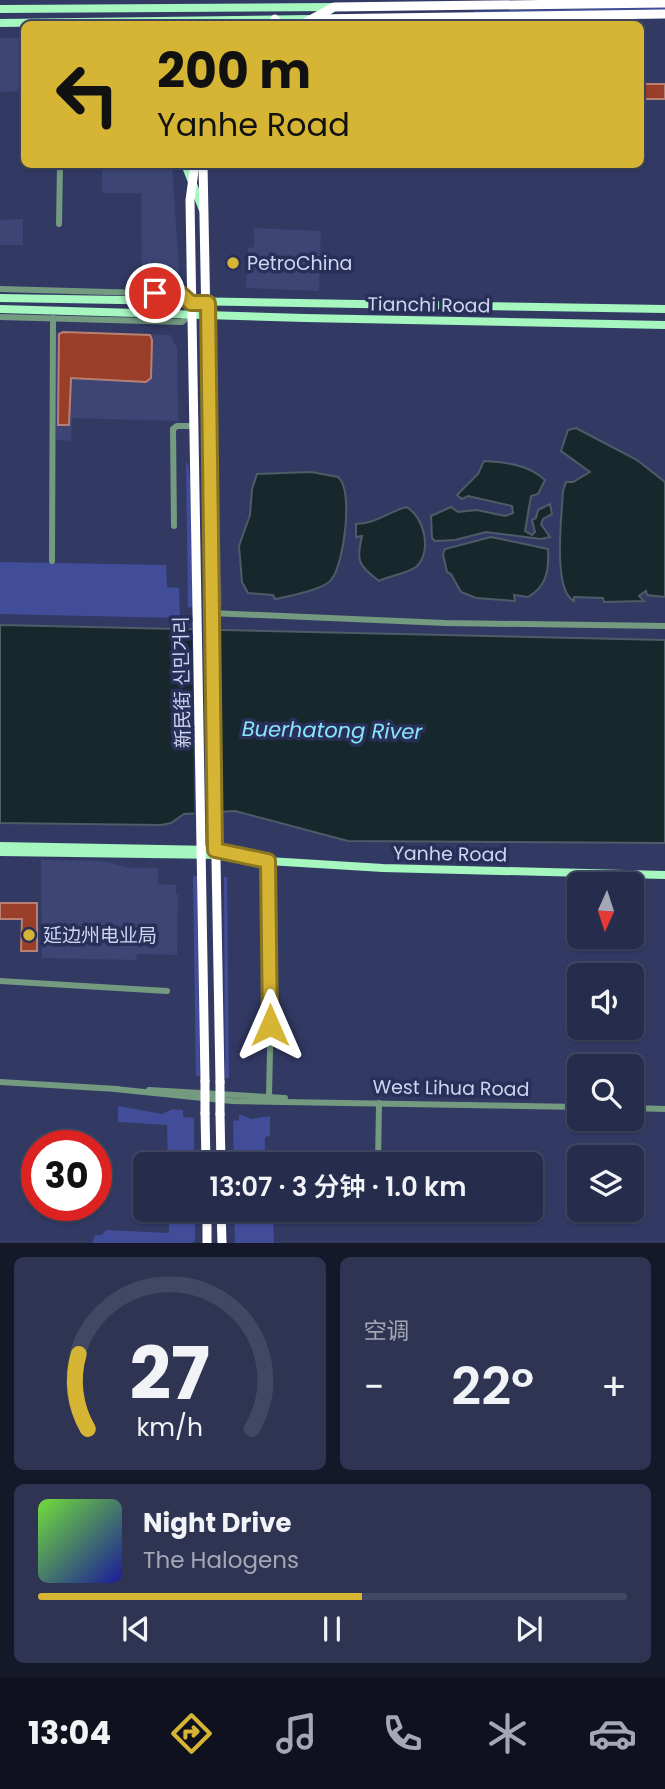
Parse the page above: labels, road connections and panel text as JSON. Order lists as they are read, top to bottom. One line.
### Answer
{"streets":{"highway":["新民街 신민거리"],"main road":["Tianchi Road","Yanhe Road"],"street":["West Lihua Road"]},"crossings":[["Tianchi Road","新民街 신민거리"],["新民街 신민거리","Yanhe Road"]],"water":["Buerhatong River"],"places":["PetroChina","延边州电业局"],"north":"bottom","page":{"turn":["200 m","Yanhe Road"],"limit":"30","trip":"13:07 · 3 分钟 · 1.0 km","tile":"空调","heat":["−","22°","+"],"song":["Night Drive","The Halogens"],"tabs":"13:04","gauge":["27","km/h"]}}
